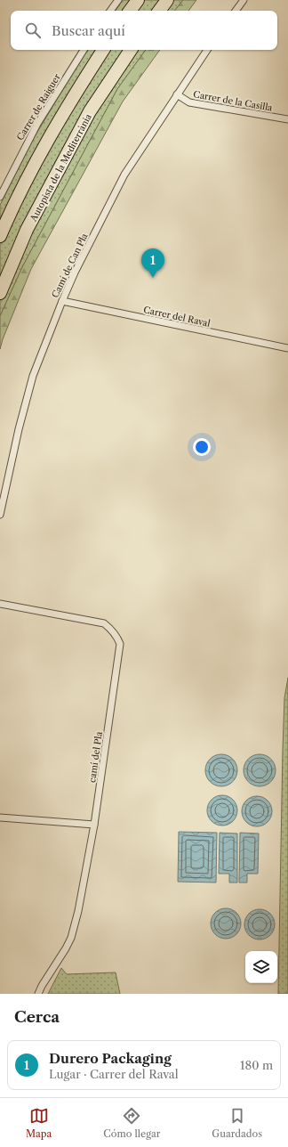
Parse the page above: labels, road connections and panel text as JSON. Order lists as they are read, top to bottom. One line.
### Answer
{"streets":{"highway":["Autopista de la Mediterrània"],"street":["Carrer de la Casilla","Carrer de Raiguer","Camí de Can Pla","Carrer del Raval","camí del Pla"]},"crossings":[["Carrer de la Casilla","Camí de Can Pla"],["Camí de Can Pla","Carrer del Raval"]],"page":{"search":"Buscar aquí","pins":"1","heading":"Cerca","list":[{"mark":"1","name":"Durero Packaging","note":"Lugar · Carrer del Raval","value":"180 m"}],"nav":["Mapa","Cómo llegar","Guardados"]}}
